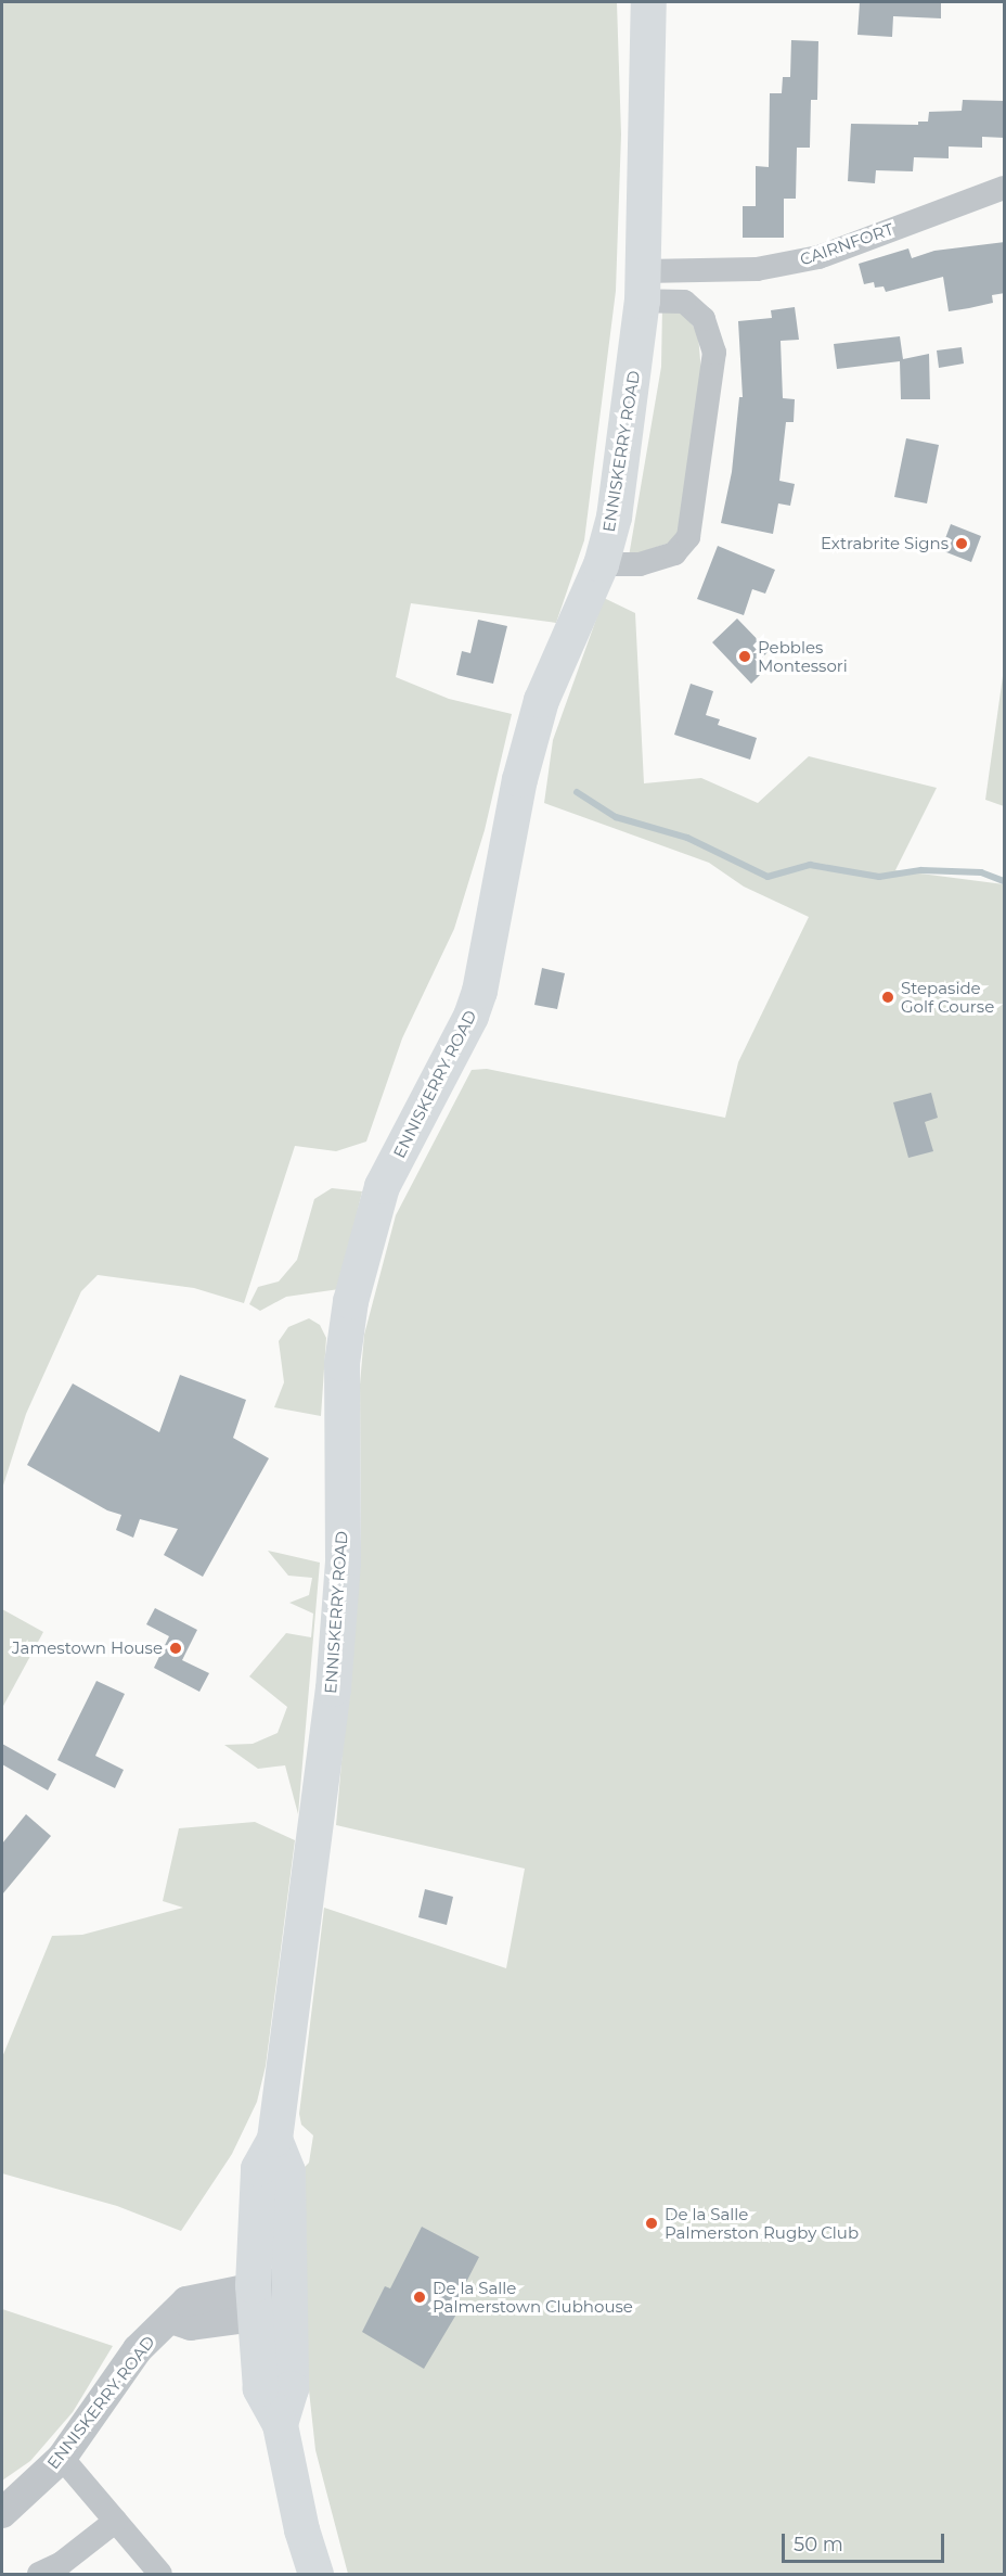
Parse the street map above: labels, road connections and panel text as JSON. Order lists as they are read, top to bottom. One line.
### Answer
{"streets":{"main road":["ENNISKERRY ROAD"],"street":["CAIRNFORT"]},"crossings":[["CAIRNFORT","ENNISKERRY ROAD"]],"places":["Extrabrite Signs","Pebbles Montessori","Stepaside Golf Course","Jamestown House","De la Salle Palmerston Rugby Club","De la Salle Palmerstown Clubhouse"],"scale_bar":"50 m"}
